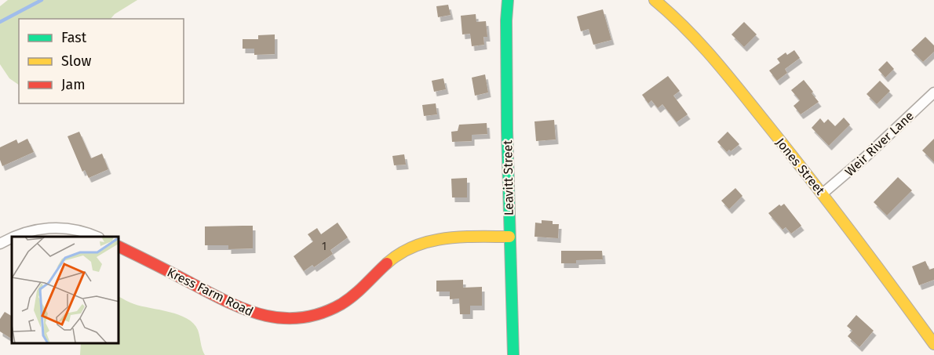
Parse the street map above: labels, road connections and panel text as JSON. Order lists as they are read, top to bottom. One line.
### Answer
{"streets":{"street":["Weir River Lane","Jones Street","Leavitt Street","Kress Farm Road"]},"crossings":[["Weir River Lane","Jones Street"],["Leavitt Street","Kress Farm Road"]],"house_numbers":["1"],"legend":["Fast","Slow","Jam"]}
